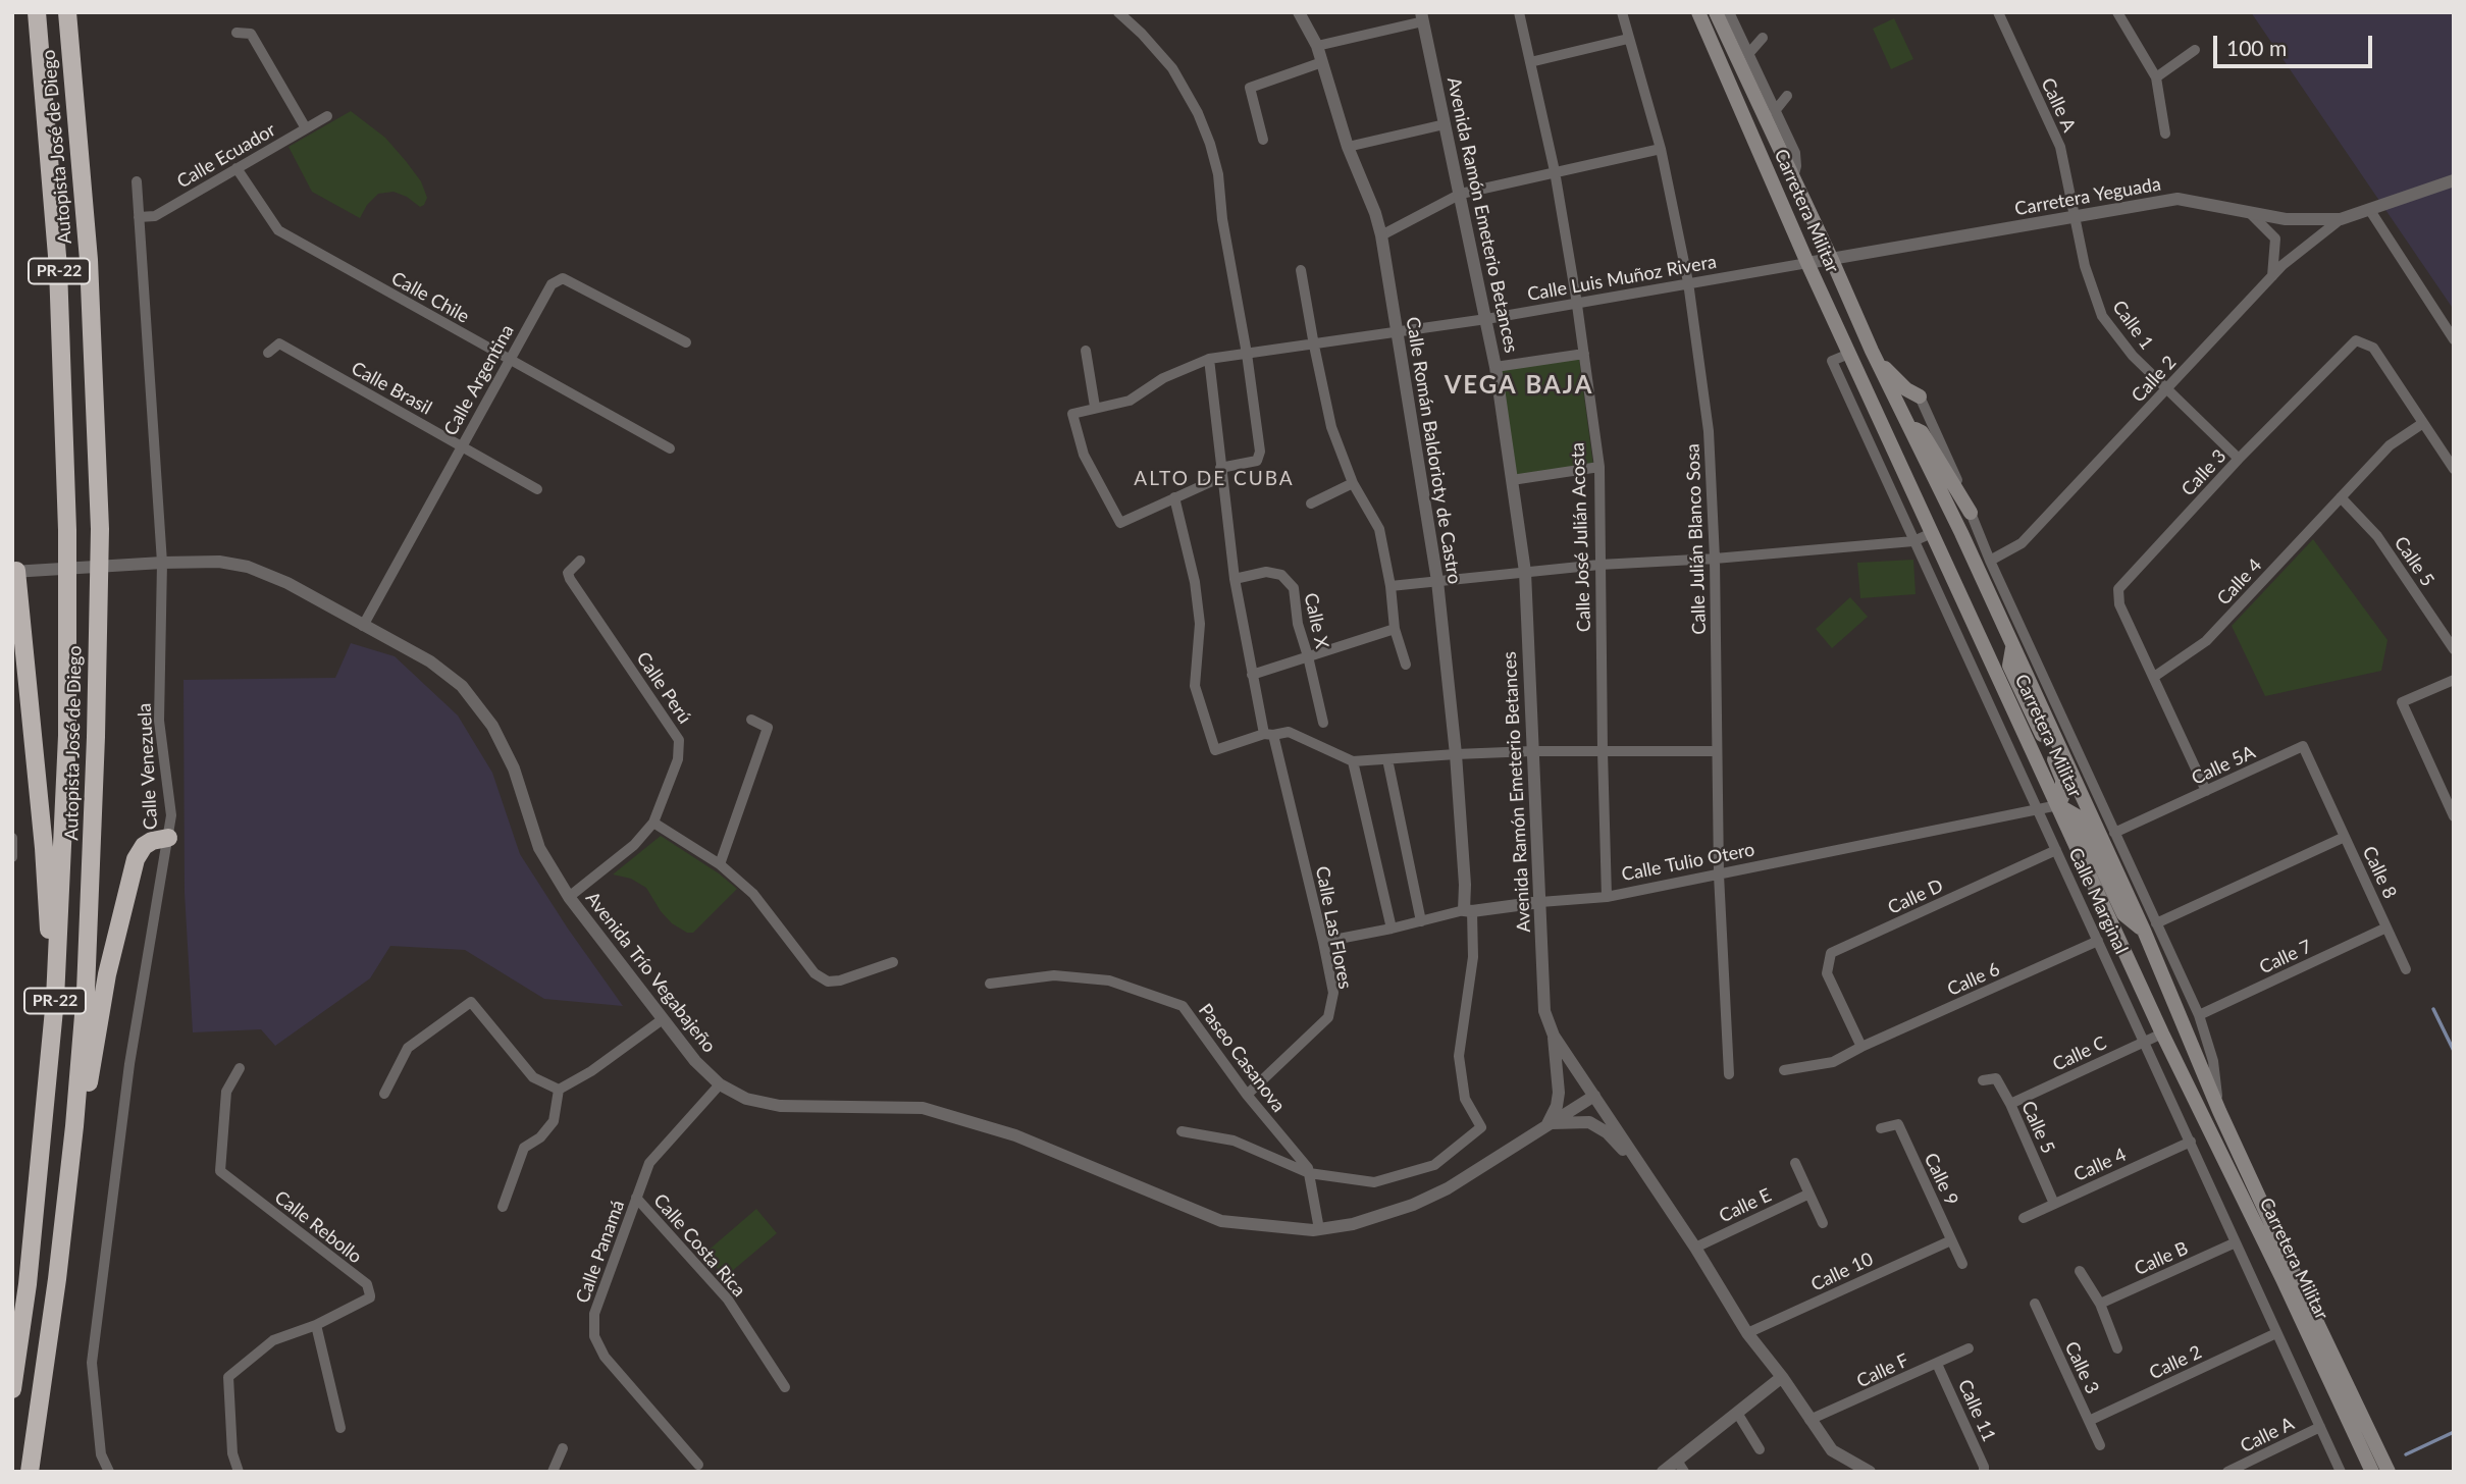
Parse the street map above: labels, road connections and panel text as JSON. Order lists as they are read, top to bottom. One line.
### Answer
{"streets":{"highway":["Autopista José de Diego","PR-22"],"main road":["Carretera Militar"],"street":["Calle A","Calle Ecuador","Carretera Yeguada","Avenida Ramón Emeterio Betances","Calle Luis Muñoz Rivera","Calle Chile","Calle 1","Calle 2","Calle Argentina","Calle Brasil","Calle Román Baldorioty de Castro","Calle 3","Calle José Julián Acosta","Calle Julián Blanco Sosa","Calle 5","Calle 4","Calle X","Calle Perú","Calle 5A","Calle Venezuela","Calle Tulio Otero","Calle 8","Calle D","Calle Marginal","Calle Las Flores","Calle 7","Avenida Trío Vegabajeño","Calle 6","Calle C","Paseo Casanova","Calle 9","Calle E","Calle Rebollo","Calle Costa Rica","Calle Panamá","Calle B","Calle 10","Calle F","Calle 11"]},"crossings":[["Calle A","Carretera Yeguada"],["Calle A","Calle 1"],["Calle A","Calle Marginal"],["Calle Ecuador","Calle Chile"],["Calle Ecuador","Calle Venezuela"],["Carretera Yeguada","Carretera Militar"],["Carretera Yeguada","Calle Luis Muñoz Rivera"],["Carretera Yeguada","Calle 1"],["Carretera Yeguada","Calle 2"],["Carretera Militar","Calle Luis Muñoz Rivera"],["Carretera Militar","Calle Tulio Otero"],["Carretera Militar","Calle Marginal"],["Carretera Militar","Calle C"],["Avenida Ramón Emeterio Betances","Calle Luis Muñoz Rivera"],["Avenida Ramón Emeterio Betances","Calle Tulio Otero"],["Avenida Ramón Emeterio Betances","Avenida Trío Vegabajeño"],["Avenida Ramón Emeterio Betances","Calle E"],["Avenida Ramón Emeterio Betances","Calle 10"],["Avenida Ramón Emeterio Betances","Calle F"],["Calle Luis Muñoz Rivera","Calle Román Baldorioty de Castro"],["Calle Luis Muñoz Rivera","Calle José Julián Acosta"],["Calle Luis Muñoz Rivera","Calle Julián Blanco Sosa"],["Calle Luis Muñoz Rivera","Calle Las Flores"],["Calle Chile","Calle Argentina"],["Calle 1","Calle 2"],["Calle 1","Calle 3"],["Calle 2","Calle 3"],["Calle 2","Calle Marginal"],["Calle Argentina","Calle Brasil"],["Calle Argentina","Avenida Trío Vegabajeño"],["Calle Román Baldorioty de Castro","Calle Tulio Otero"],["Calle 3","Calle 4"],["Calle 3","Calle 5A"],["Calle José Julián Acosta","Calle Tulio Otero"],["Calle Julián Blanco Sosa","Calle Tulio Otero"],["Calle 5","Calle 4"],["Calle 5","Calle C"],["Calle 4","Calle Marginal"],["Calle X","Calle Las Flores"],["Calle Perú","Avenida Trío Vegabajeño"],["Calle 5A","Calle 8"],["Calle Venezuela","Avenida Trío Vegabajeño"],["Calle Tulio Otero","Calle Marginal"],["Calle Tulio Otero","Calle Las Flores"],["Calle 8","Calle 7"],["Calle D","Calle Marginal"],["Calle D","Calle 6"],["Calle Marginal","Calle 6"],["Calle Marginal","Calle C"],["Calle Marginal","Calle B"],["Calle Las Flores","Paseo Casanova"],["Avenida Trío Vegabajeño","Paseo Casanova"],["Avenida Trío Vegabajeño","Calle Panamá"],["Calle 9","Calle 10"],["Calle Costa Rica","Calle Panamá"],["Calle F","Calle 11"]],"districts":["VEGA BAJA","ALTO DE CUBA"],"scale_bar":"100 m"}
